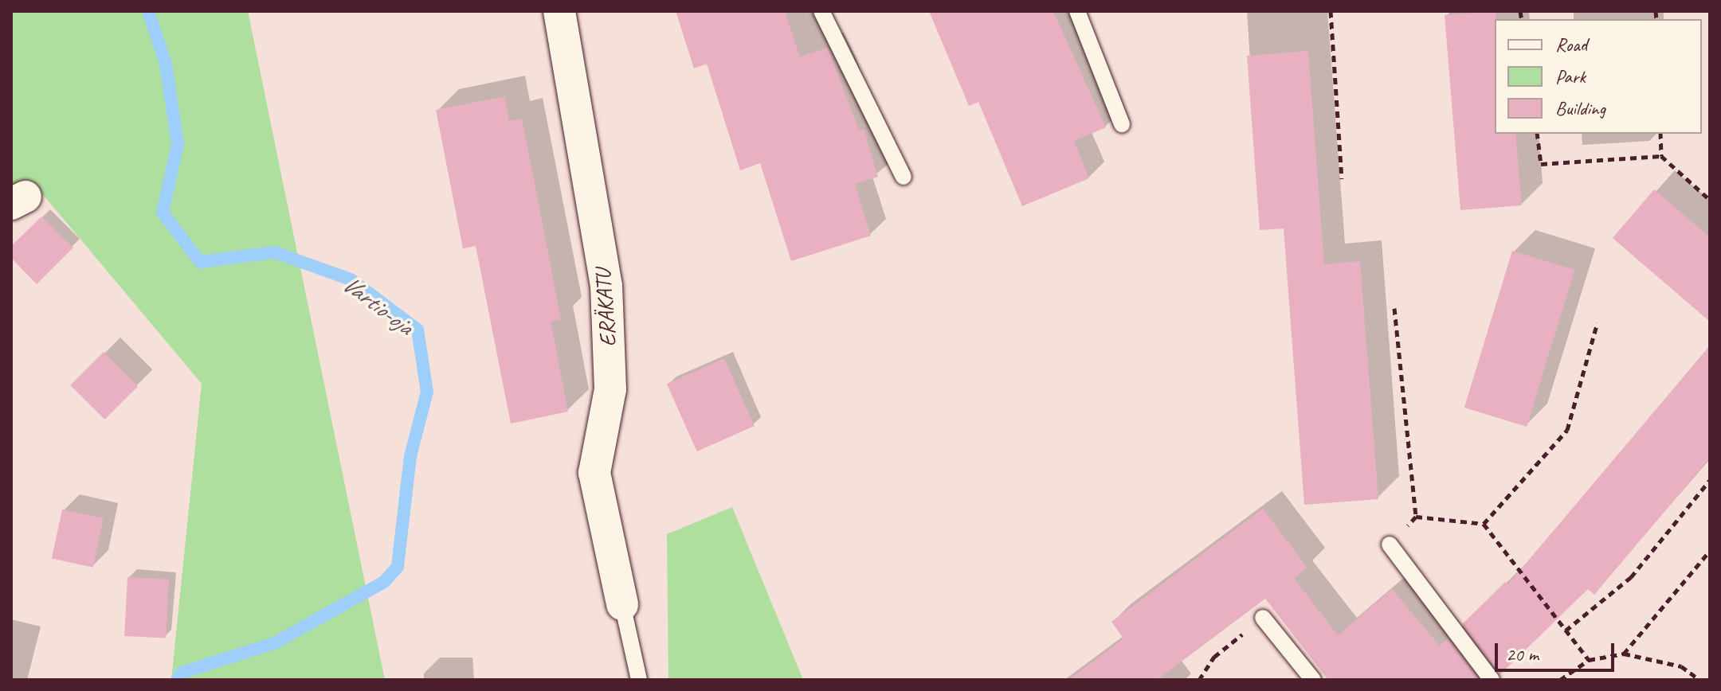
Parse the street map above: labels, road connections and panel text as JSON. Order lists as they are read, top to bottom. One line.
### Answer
{"streets":{"street":["ERÄKATU"]},"water":["Vartio-oja"],"legend":["Road","Park","Building"],"scale_bar":"20 m"}
